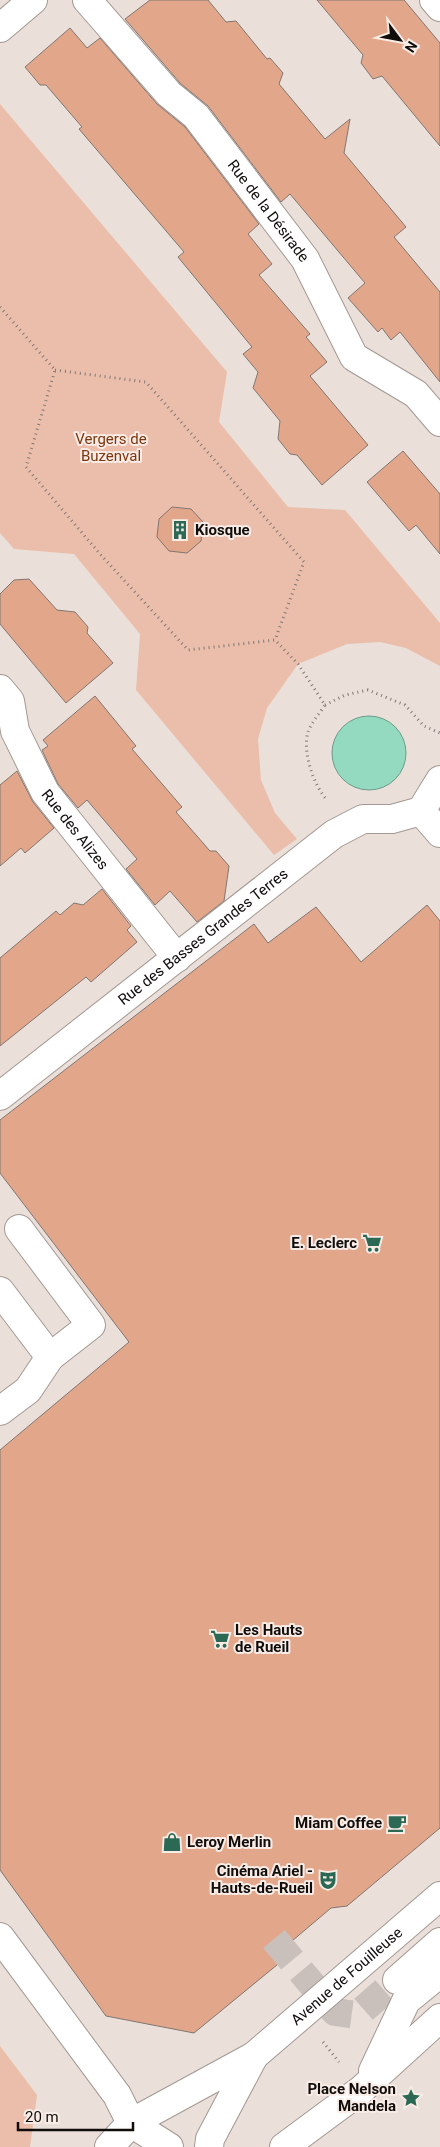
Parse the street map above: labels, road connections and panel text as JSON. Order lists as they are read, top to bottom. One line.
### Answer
{"streets":{"street":["Rue de la Désirade","Rue des Alizes","Rue des Basses Grandes Terres","Avenue de Fouilleuse"]},"crossings":[["Rue des Alizes","Rue des Basses Grandes Terres"]],"parks":["Vergers de Buzenval"],"places":{"building":["Kiosque"],"supermarket":["E. Leclerc","Les Hauts de Rueil"],"cafe":["Miam Coffee"],"shop":["Leroy Merlin"],"theatre":["Cinéma Ariel - Hauts-de-Rueil"],"place":["Place Nelson Mandela"]},"scale_bar":"20 m","north":"bottom right"}
